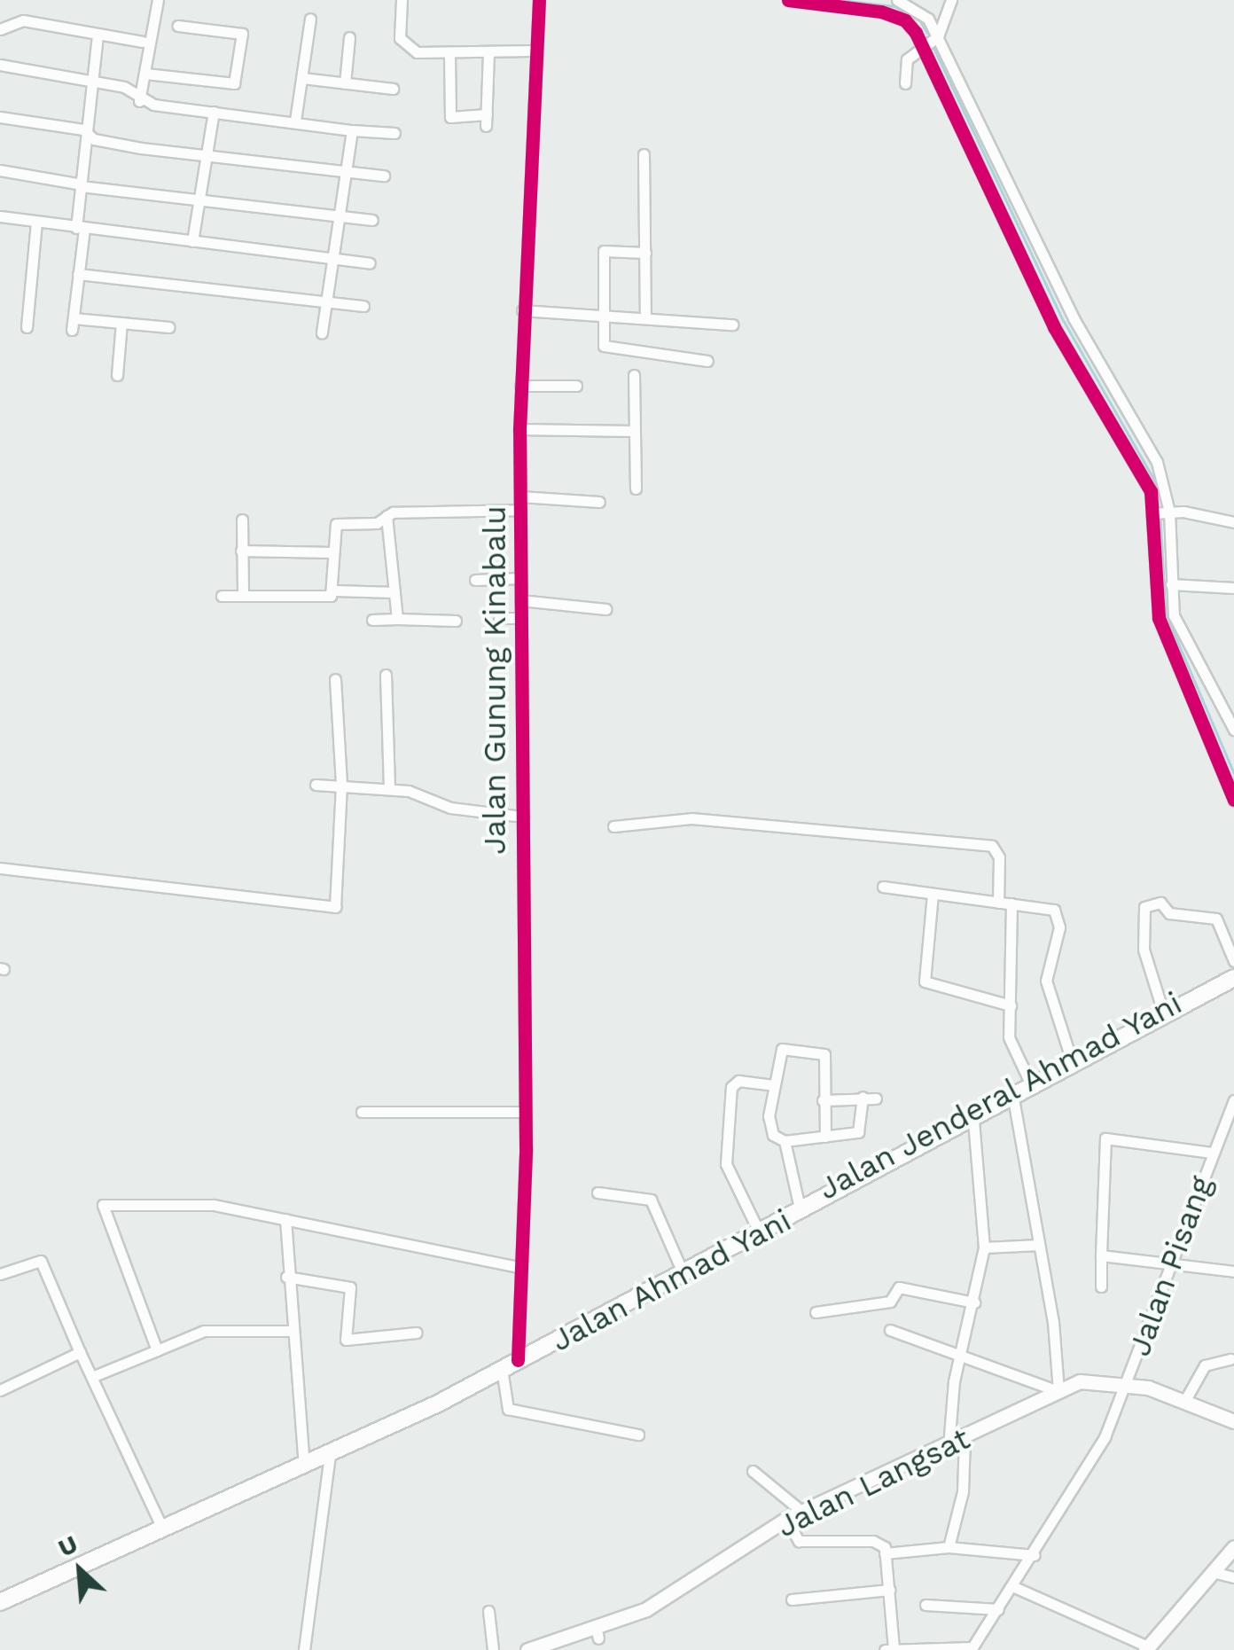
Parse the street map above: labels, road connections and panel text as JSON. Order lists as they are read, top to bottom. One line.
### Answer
{"streets":{"main road":["Jalan Jenderal Ahmad Yani","Jalan Ahmad Yani"],"street":["Jalan Gunung Kinabalu","Jalan Pisang","Jalan Langsat"]},"crossings":[["Jalan Gunung Kinabalu","Jalan Jenderal Ahmad Yani"],["Jalan Gunung Kinabalu","Jalan Ahmad Yani"],["Jalan Jenderal Ahmad Yani","Jalan Ahmad Yani"],["Jalan Pisang","Jalan Langsat"]],"north":"top left"}
